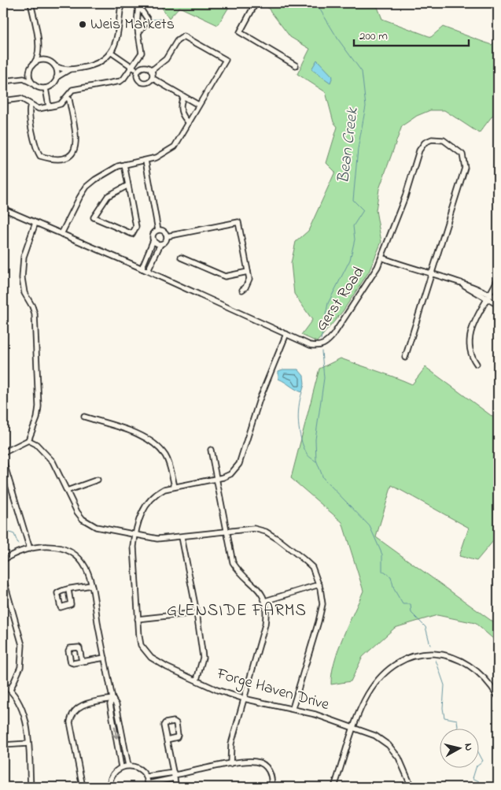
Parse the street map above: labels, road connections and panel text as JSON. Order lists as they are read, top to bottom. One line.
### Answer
{"streets":{"street":["Gerst Road","Forge Haven Drive"]},"crossings":[["Gerst Road","Forge Haven Drive"]],"districts":["GLENSIDE FARMS"],"water":["Bean Creek"],"places":["Weis Markets"],"scale_bar":"200 m","north":"right"}
